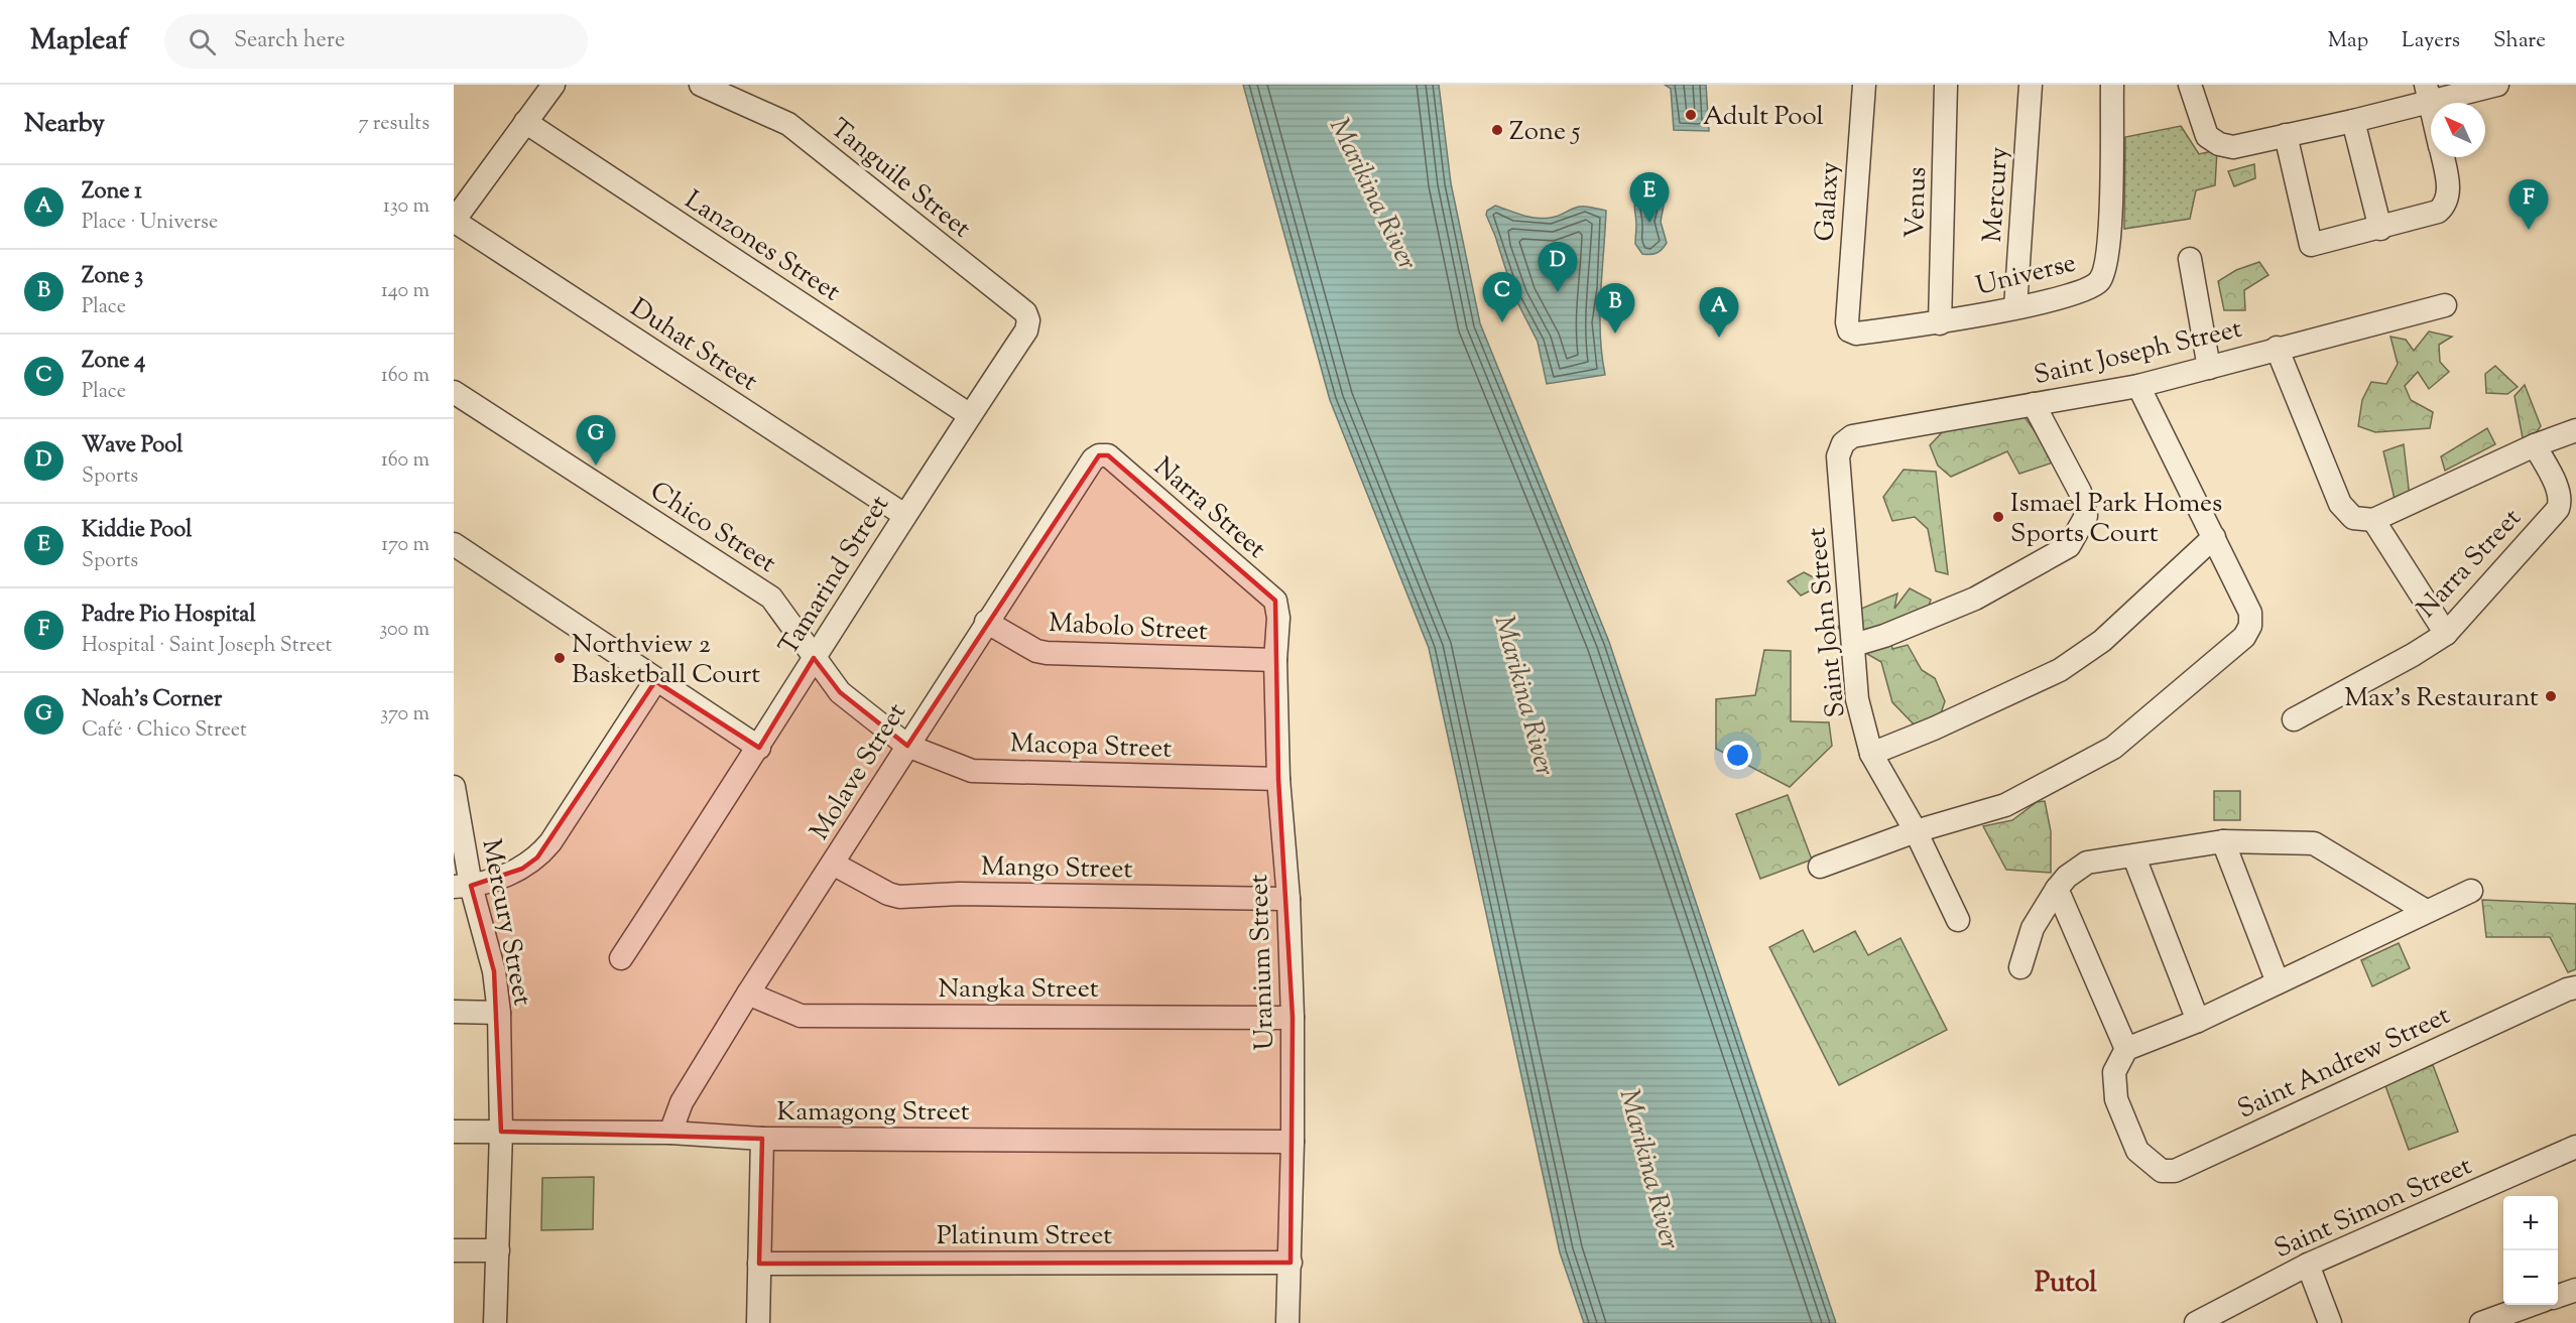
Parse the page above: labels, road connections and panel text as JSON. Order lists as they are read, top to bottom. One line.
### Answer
{"streets":{"street":["Tanguile Street","Mercury","Galaxy","Venus","Lanzones Street","Universe","Duhat Street","Saint Joseph Street","Narra Street","Chico Street","Tamarind Street","Saint John Street","Mabolo Street","Macopa Street","Molave Street","Mango Street","Mercury Street","Uranium Street","Nangka Street","Saint Andrew Street","Kamagong Street","Saint Simon Street","Platinum Street"]},"crossings":[["Tanguile Street","Tamarind Street"],["Mercury","Universe"],["Galaxy","Universe"],["Venus","Universe"],["Lanzones Street","Tamarind Street"],["Duhat Street","Tamarind Street"],["Saint Joseph Street","Saint John Street"],["Narra Street","Molave Street"],["Narra Street","Uranium Street"],["Chico Street","Tamarind Street"],["Chico Street","Macopa Street"],["Chico Street","Molave Street"],["Mabolo Street","Molave Street"],["Mabolo Street","Uranium Street"],["Macopa Street","Molave Street"],["Macopa Street","Uranium Street"],["Molave Street","Mango Street"],["Molave Street","Nangka Street"],["Molave Street","Kamagong Street"],["Mango Street","Uranium Street"],["Mercury Street","Kamagong Street"],["Uranium Street","Nangka Street"],["Uranium Street","Kamagong Street"],["Uranium Street","Platinum Street"]],"districts":["Putol"],"water":["Marikina River"],"places":["Adult Pool","Zone 5","Ismael Park Homes Sports Court","Northview 2 Basketball Court","Max's Restaurant"],"north":"top left","page":{"header":"Mapleaf","search":"Search here","nav":["Map","Layers","Share"],"heading":["Nearby","7 results"],"list":[{"mark":"A","name":"Zone 1","note":"Place · Universe","value":"130 m"},{"mark":"B","name":"Zone 3","note":"Place","value":"140 m"},{"mark":"C","name":"Zone 4","note":"Place","value":"160 m"},{"mark":"D","name":"Wave Pool","note":"Sports","value":"160 m"},{"mark":"E","name":"Kiddie Pool","note":"Sports","value":"170 m"},{"mark":"F","name":"Padre Pio Hospital","note":"Hospital · Saint Joseph Street","value":"300 m"},{"mark":"G","name":"Noah's Corner","note":"Café · Chico Street","value":"370 m"}],"pins":["E","F","D","C","B","A","G"],"map_buttons":["+","−"]}}
